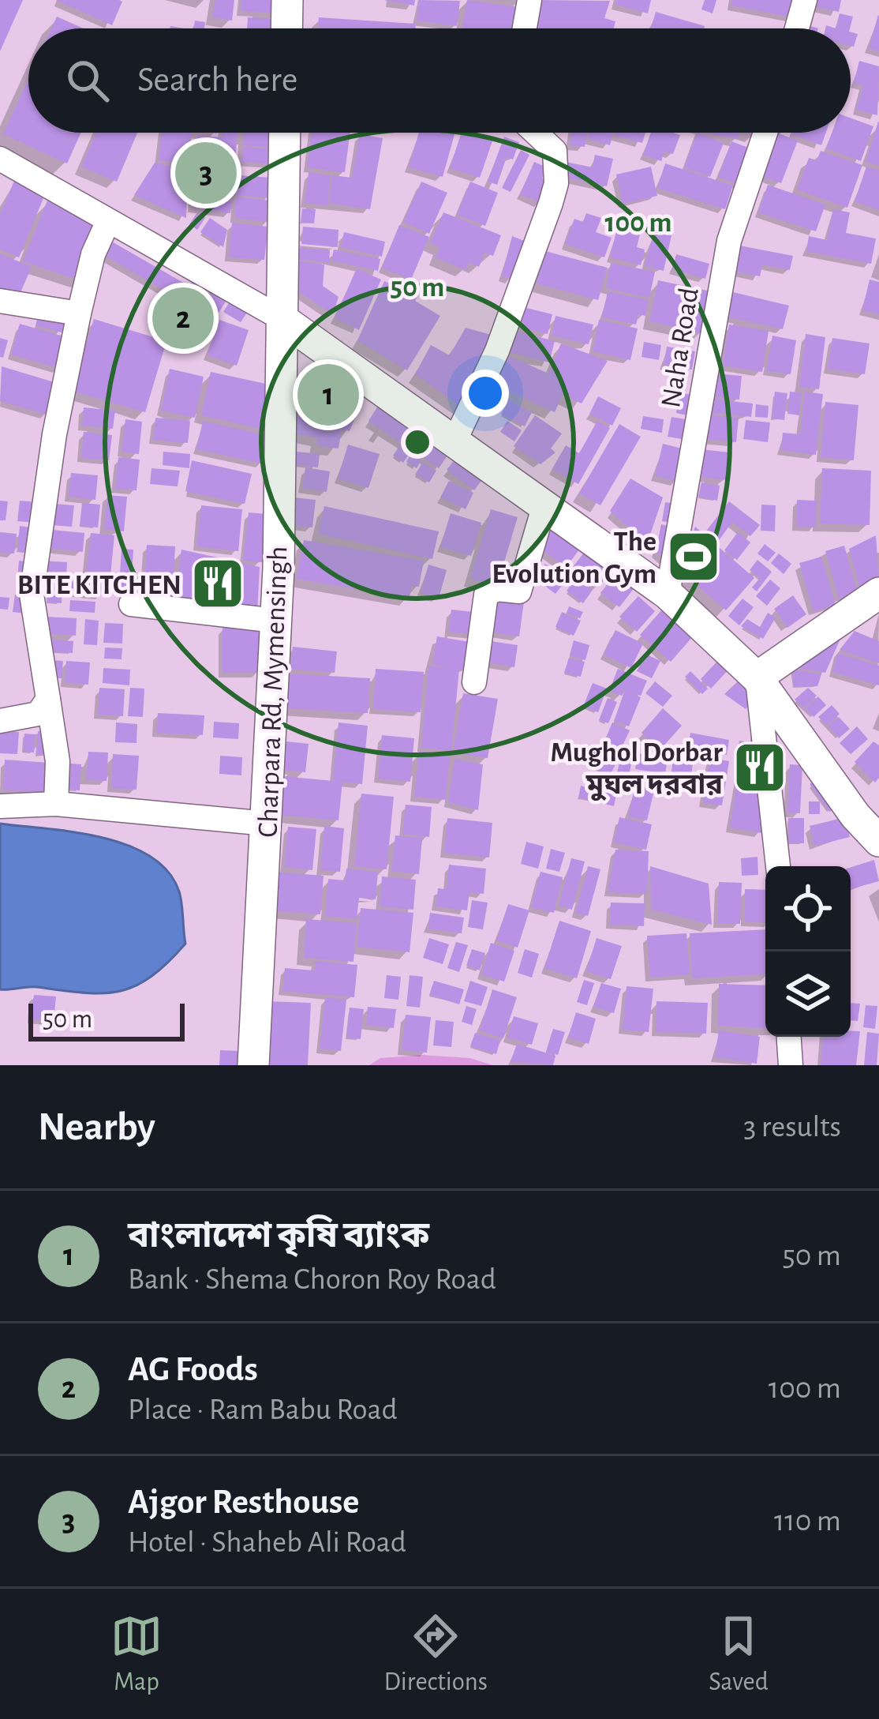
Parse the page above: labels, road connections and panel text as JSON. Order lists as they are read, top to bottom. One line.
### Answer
{"streets":{"main road":["Charpara Rd, Mymensingh"],"street":["Naha Road"]},"places":{"sports":["The Evolution Gym"],"restaurant":["BITE KITCHEN","Mughol Dorbar মুঘল দরবার"]},"scale_bar":"50 m","page":{"search":"Search here","pins":["3","2","1"],"scale":"50 m","heading":["Nearby","3 results"],"list":[{"mark":"1","name":"বাংলাদেশ কৃষি ব্যাংক","note":"Bank · Shema Choron Roy Road","value":"50 m"},{"mark":"2","name":"AG Foods","note":"Place · Ram Babu Road","value":"100 m"},{"mark":"3","name":"Ajgor Resthouse","note":"Hotel · Shaheb Ali Road","value":"110 m"}],"nav":["Map","Directions","Saved"]},"rings":["100 m","50 m"]}
